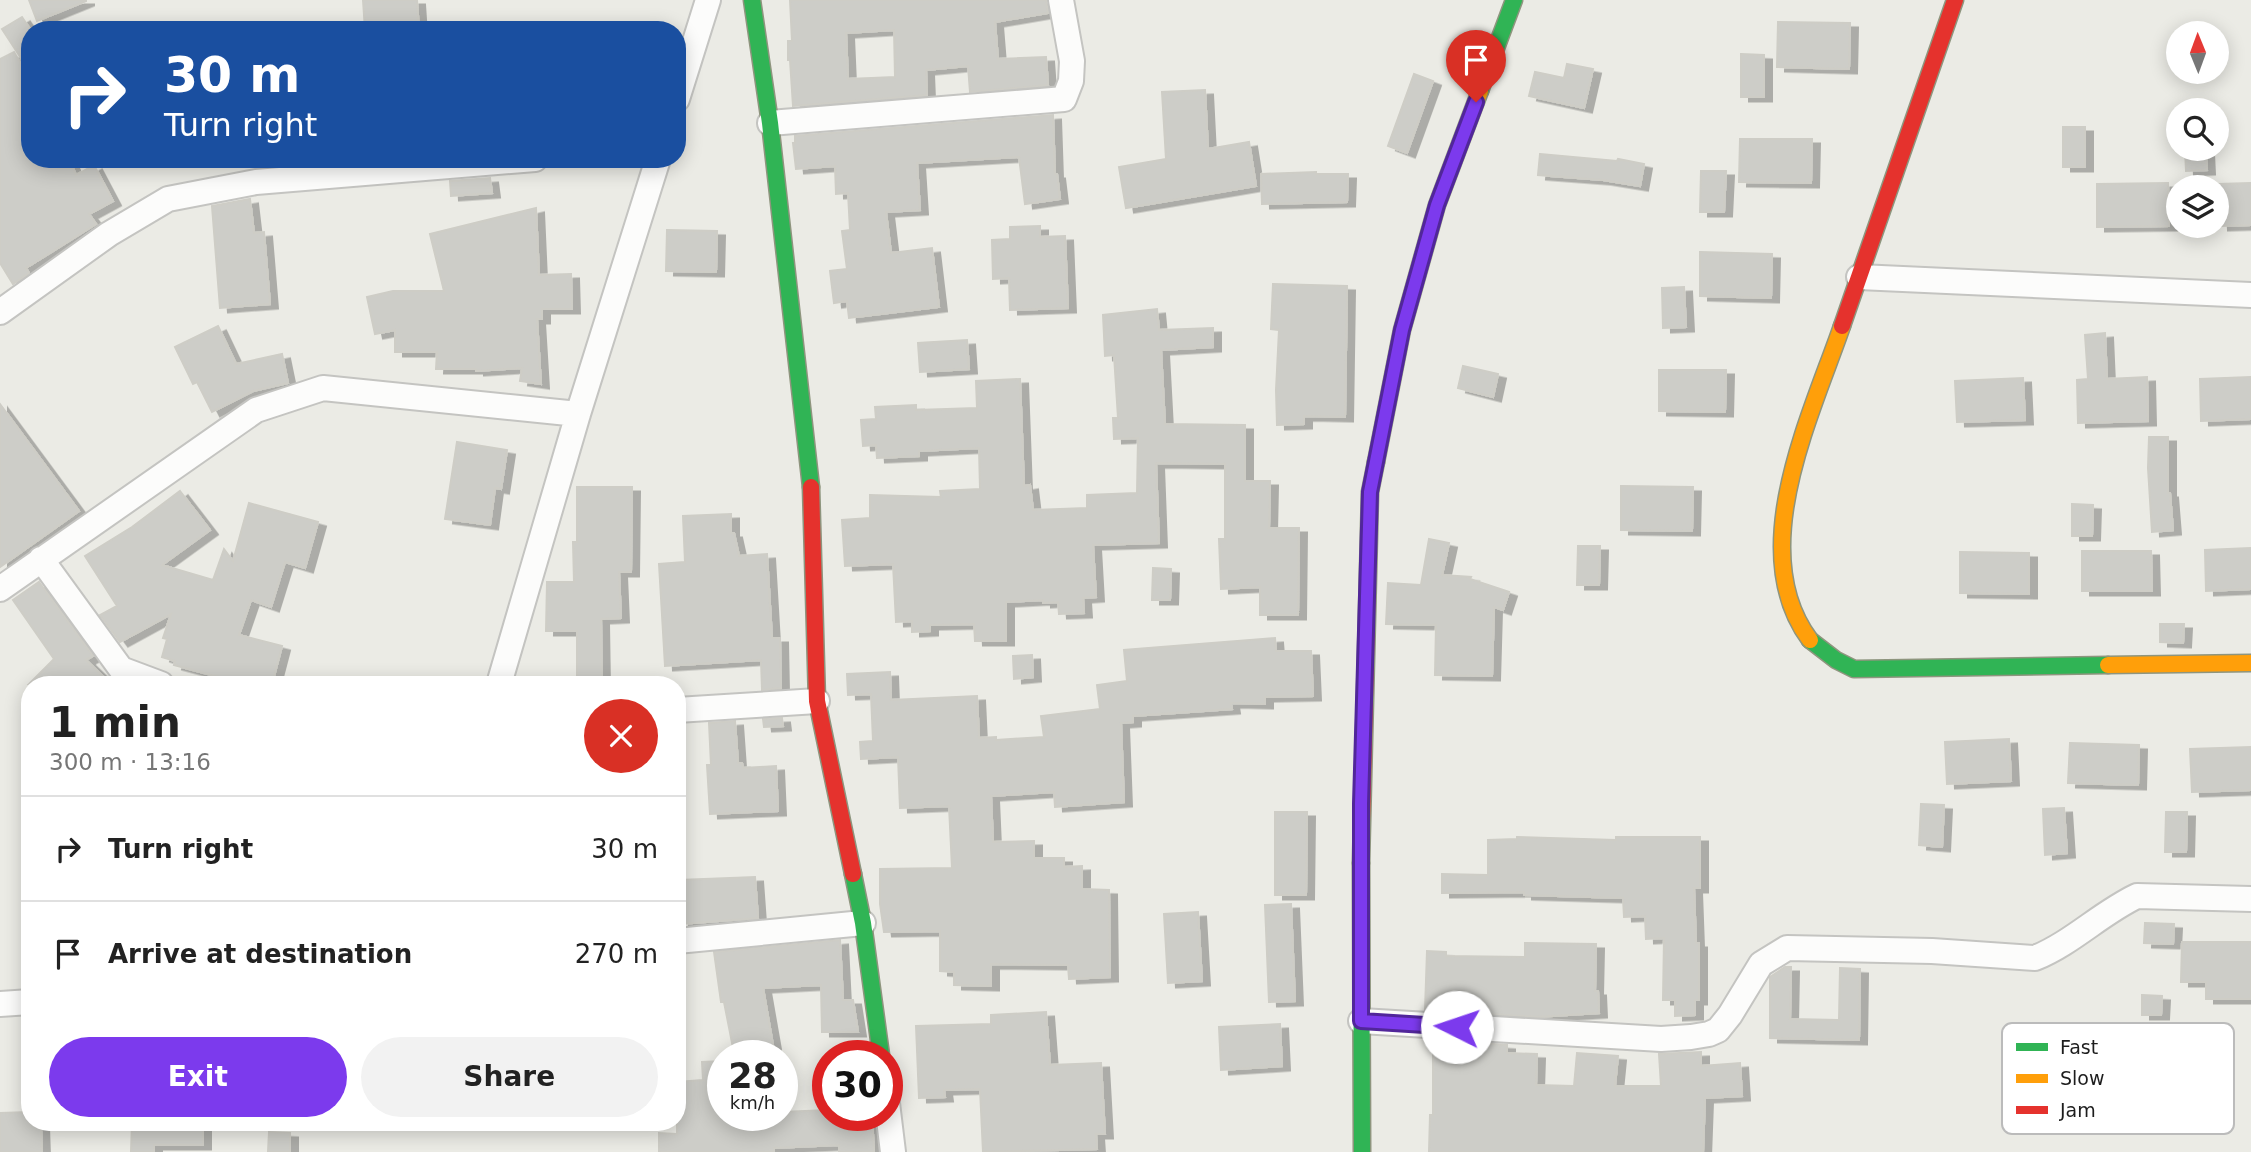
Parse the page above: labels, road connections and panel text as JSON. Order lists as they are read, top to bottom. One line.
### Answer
{"legend":["Fast","Slow","Jam"],"north":"top","page":{"turn":["30 m","Turn right"],"heading":["1 min","300 m · 13:16"],"list":[{"name":"Turn right","value":"30 m"},{"name":"Arrive at destination","value":"270 m"}],"buttons":["Exit","Share"],"speed":"28 km/h","limit":"30"}}
